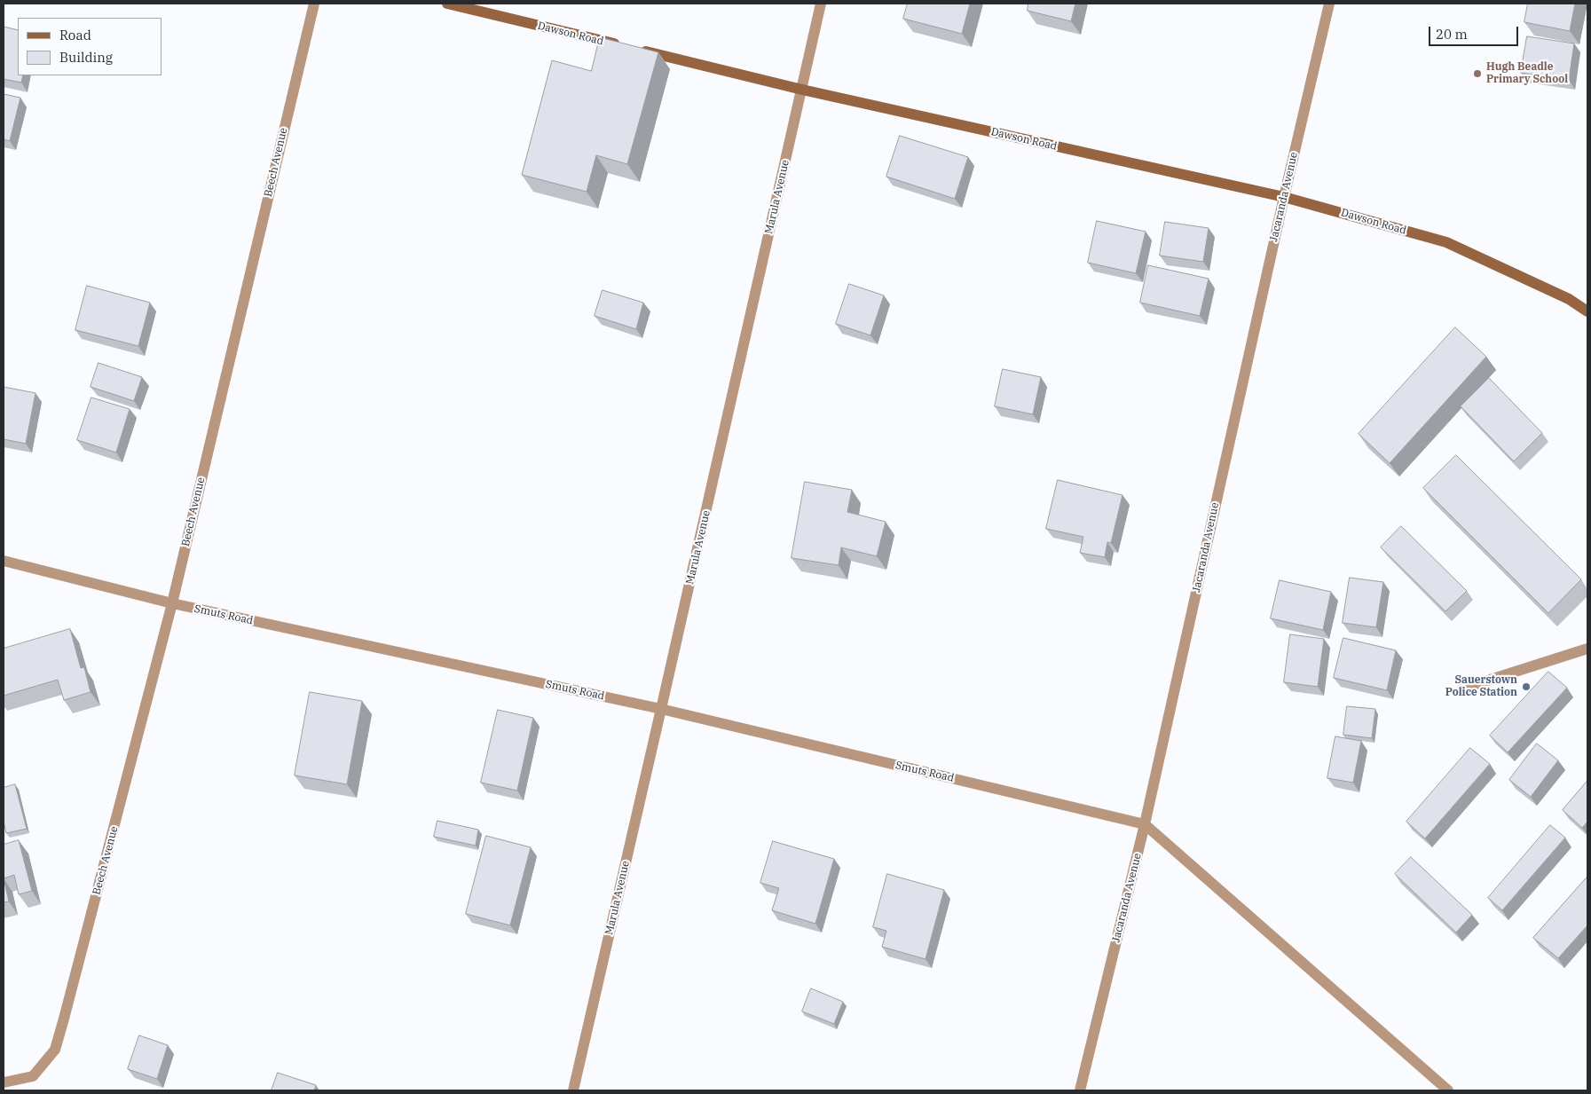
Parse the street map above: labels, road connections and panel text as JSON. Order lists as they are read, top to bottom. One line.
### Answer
{"streets":{"street":["Dawson Road","Beech Avenue","Marula Avenue","Jacaranda Avenue","Smuts Road"]},"crossings":[["Dawson Road","Marula Avenue"],["Dawson Road","Jacaranda Avenue"],["Beech Avenue","Smuts Road"],["Marula Avenue","Smuts Road"],["Jacaranda Avenue","Smuts Road"]],"places":["Hugh Beadle Primary School","Sauerstown Police Station"],"legend":["Road","Building"],"scale_bar":"20 m"}
